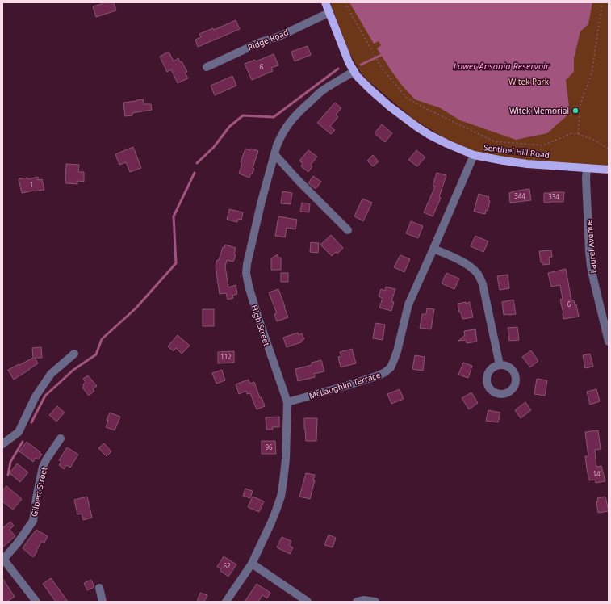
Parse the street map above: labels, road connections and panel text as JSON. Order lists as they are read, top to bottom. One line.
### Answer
{"streets":{"main road":["Sentinel Hill Road"],"street":["Ridge Road","Laurel Avenue","High Street","McLaughlin Terrace","Gilbert Street"]},"crossings":[["Ridge Road","Sentinel Hill Road"],["Sentinel Hill Road","Laurel Avenue"],["Sentinel Hill Road","High Street"],["Sentinel Hill Road","McLaughlin Terrace"],["High Street","McLaughlin Terrace"]],"water":["Lower Ansonia Reservoir"],"parks":["Witek Park"],"places":["Witek Memorial"],"house_numbers":["6","1","344","334","6","112","96","14","62"]}
